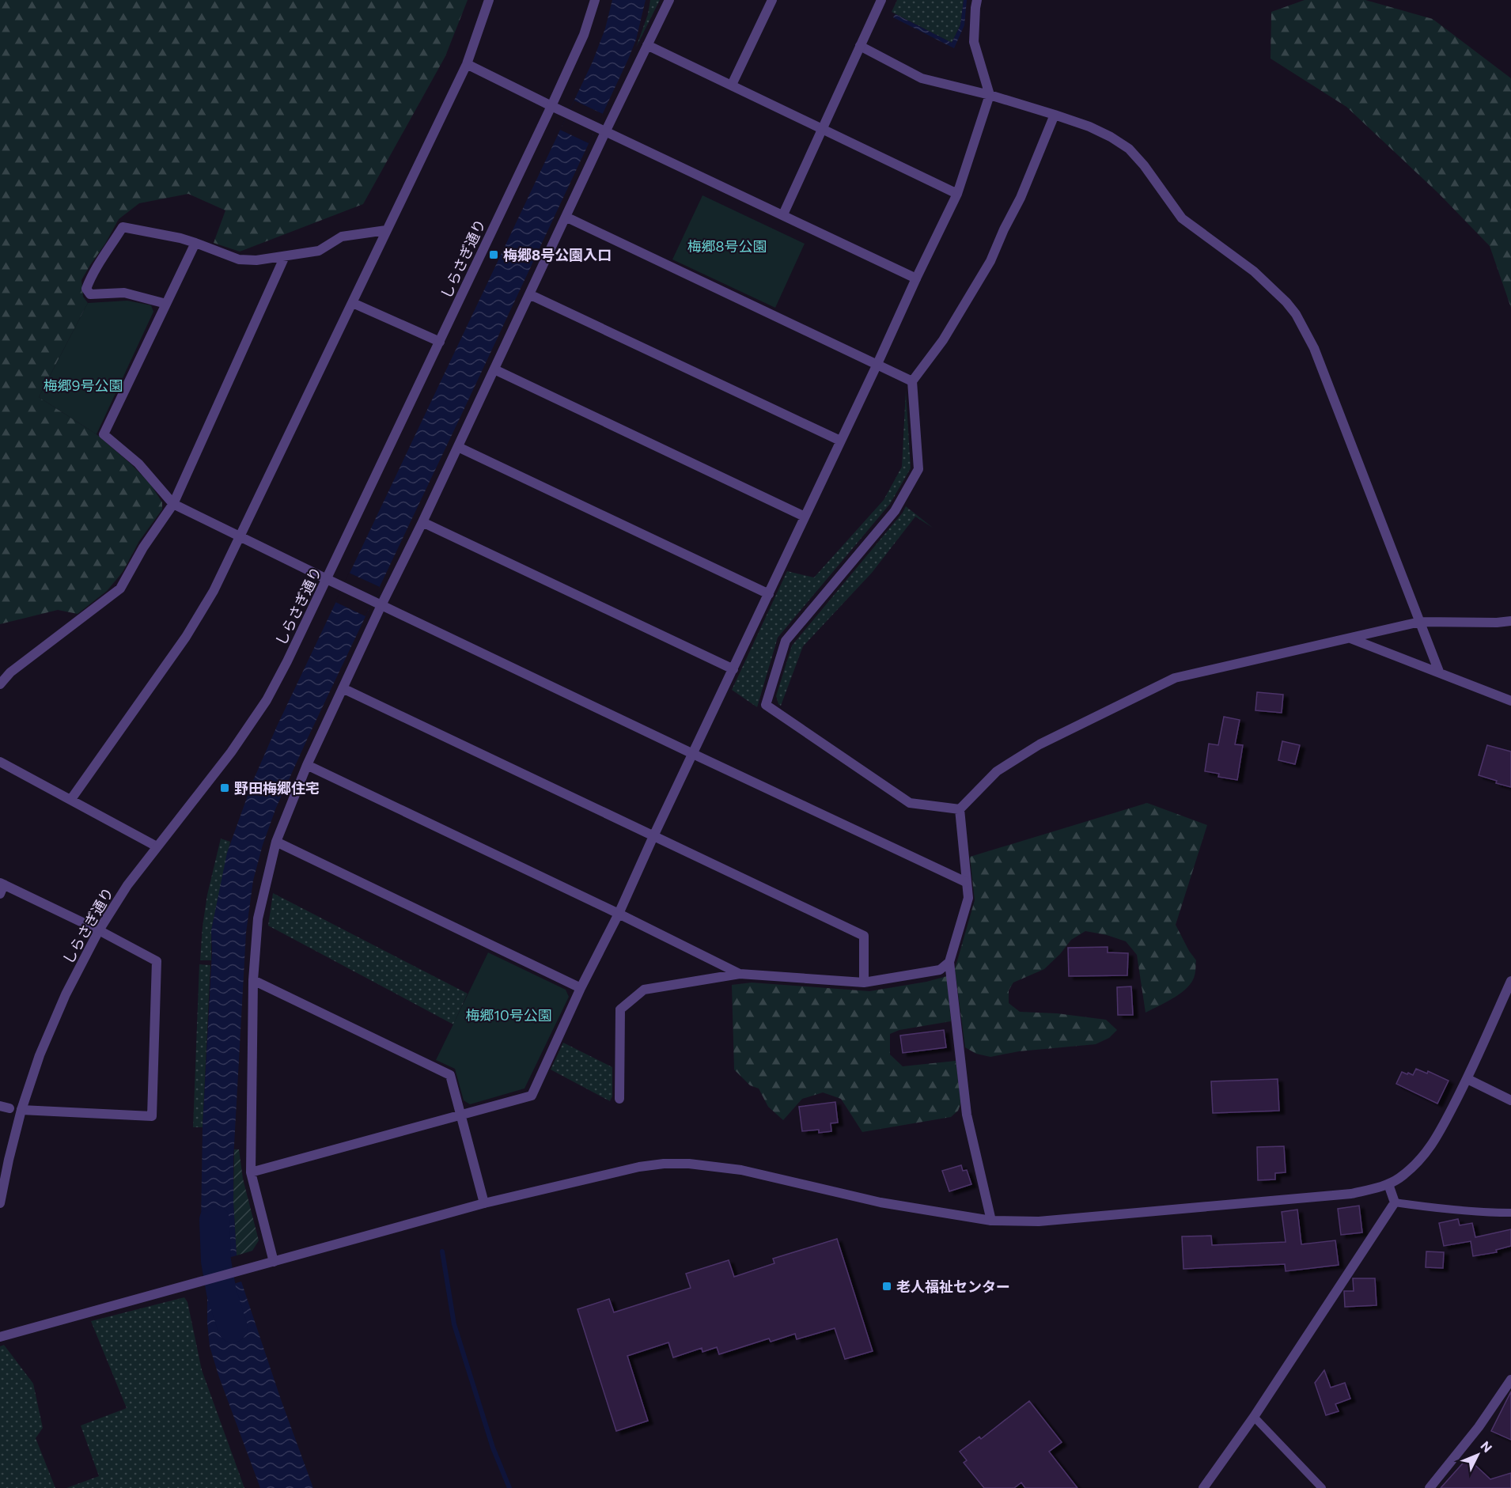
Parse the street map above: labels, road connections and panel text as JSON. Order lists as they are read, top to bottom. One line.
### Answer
{"streets":{"street":["しらさぎ通り"]},"parks":["梅郷8号公園","梅郷9号公園","梅郷10号公園"],"places":{"transit":["梅郷8号公園入口","野田梅郷住宅","老人福祉センター"]},"north":"top right"}
